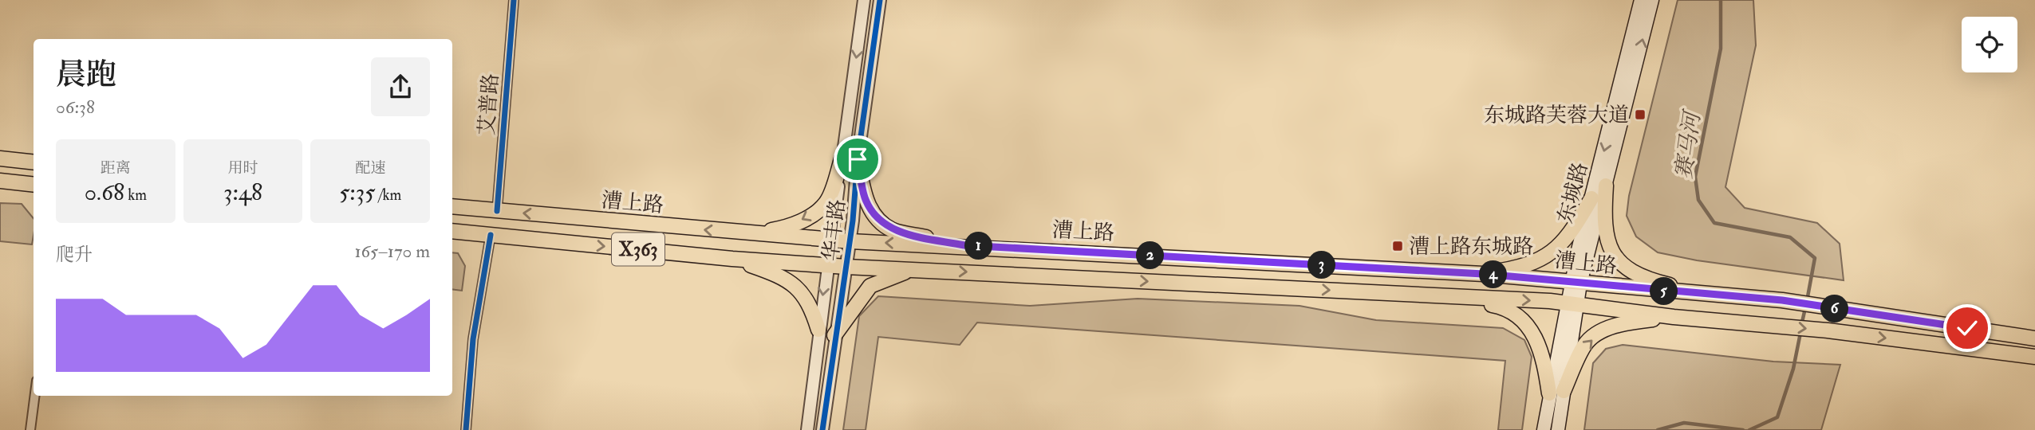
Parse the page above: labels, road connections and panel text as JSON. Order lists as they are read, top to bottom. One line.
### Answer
{"streets":{"main road":["东城路","漕上路","X363"],"street":["艾普路","华丰路"]},"crossings":[["艾普路","漕上路"],["东城路","漕上路"],["漕上路","华丰路"]],"water":["赛马河"],"places":{"transit":["东城路芙蓉大道","漕上路东城路"]},"page":{"heading":["晨跑","06:38"],"stats":[["距离","0.68 km"],["用时","3:48"],["配速","5:35 /km"]],"chart":["爬升","165–170 m"],"pins":["1","2","3","4","5","6"]}}
